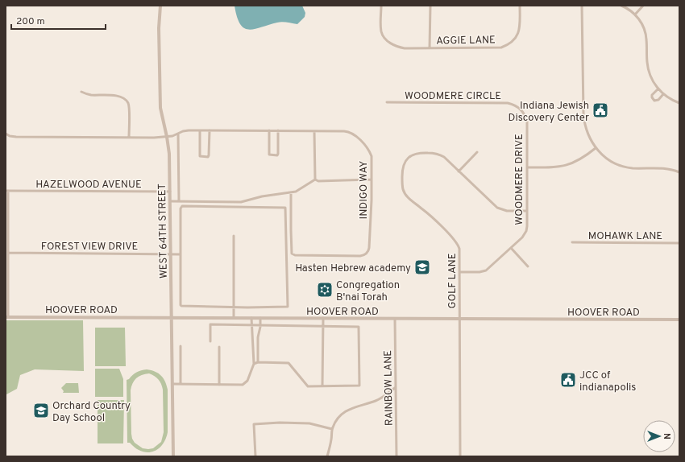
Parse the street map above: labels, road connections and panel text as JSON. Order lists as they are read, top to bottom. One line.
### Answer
{"streets":{"street":["AGGIE LANE","WOODMERE CIRCLE","WOODMERE DRIVE","HAZELWOOD AVENUE","INDIGO WAY","WEST 64TH STREET","MOHAWK LANE","FOREST VIEW DRIVE","GOLF LANE","HOOVER ROAD","RAINBOW LANE"]},"crossings":[["WOODMERE CIRCLE","WOODMERE DRIVE"],["WOODMERE DRIVE","GOLF LANE"],["HAZELWOOD AVENUE","WEST 64TH STREET"],["WEST 64TH STREET","FOREST VIEW DRIVE"],["WEST 64TH STREET","HOOVER ROAD"],["GOLF LANE","HOOVER ROAD"],["HOOVER ROAD","RAINBOW LANE"]],"places":{"public building":["Indiana Jewish Discovery Center","JCC of indianapolis"],"school or university":["Hasten Hebrew academy","Orchard Country Day School"],"synagogue":["Congregation B'nai Torah"]},"scale_bar":"200 m","north":"right"}
